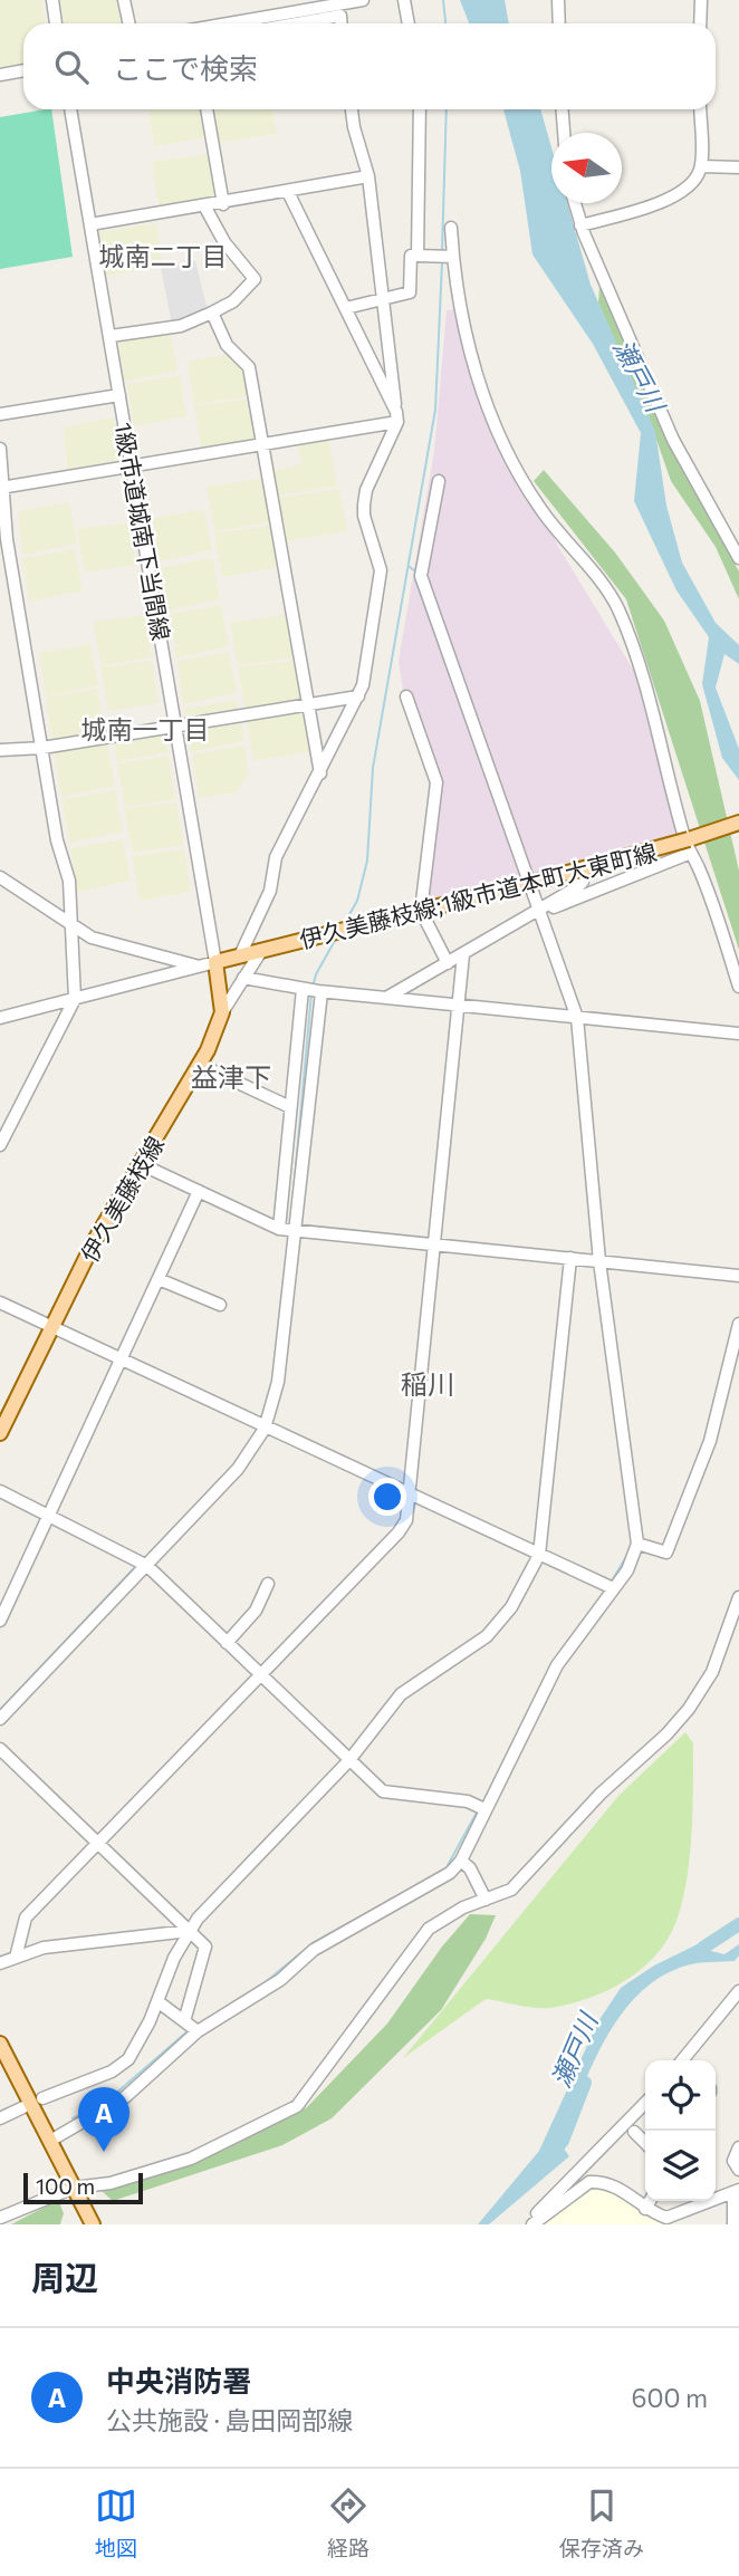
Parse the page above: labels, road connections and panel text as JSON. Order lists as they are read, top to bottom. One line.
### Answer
{"streets":{"main road":["伊久美藤枝線;1級市道本町大東町線","伊久美藤枝線"],"street":["1級市道城南下当間線"]},"crossings":[["1級市道城南下当間線","伊久美藤枝線;1級市道本町大東町線"]],"districts":["城南二丁目","城南一丁目","益津下","稲川"],"water":["瀬戸川"],"scale_bar":"100 m","north":"left","page":{"search":"ここで検索","pins":"A","scale":"100 m","heading":"周辺","list":[{"mark":"A","name":"中央消防署","note":"公共施設 · 島田岡部線","value":"600 m"}],"nav":["地図","経路","保存済み"]}}
